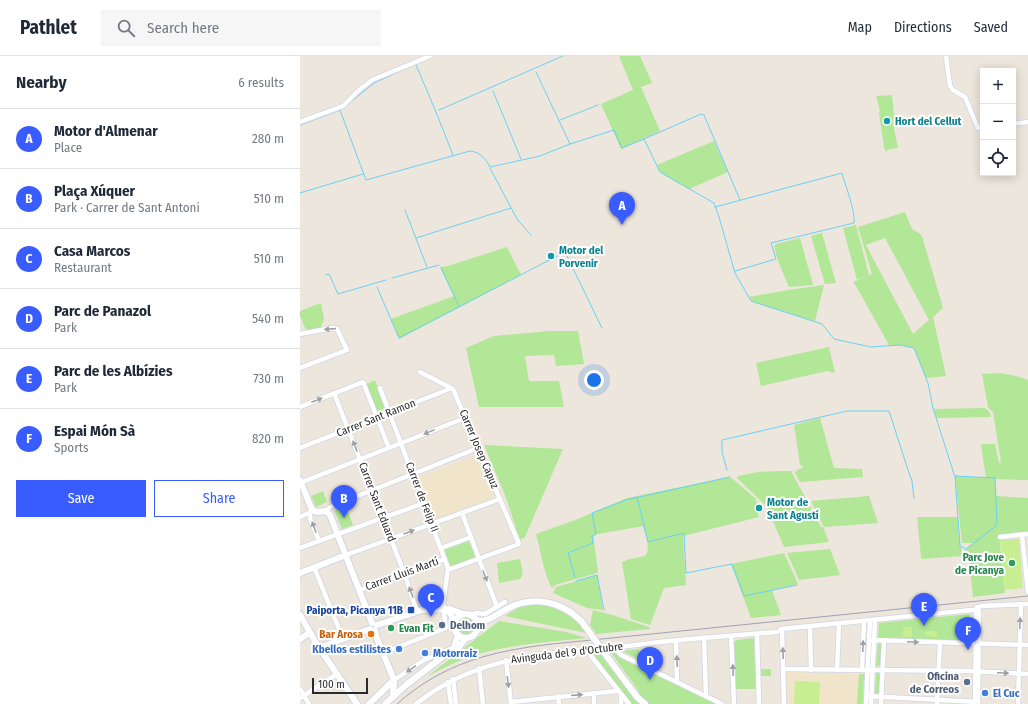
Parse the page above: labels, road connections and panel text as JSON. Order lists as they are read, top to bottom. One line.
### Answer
{"streets":{"street":["Carrer Sant Ramon","Carrer Josep Capuz","Carrer de Felip II","Carrer Sant Eduard","Carrer Lluís Martí","Avinguda del 9 d'Octubre"]},"crossings":[["Carrer Sant Ramon","Carrer Josep Capuz"],["Carrer Sant Ramon","Carrer de Felip II"],["Carrer Sant Ramon","Carrer Sant Eduard"],["Carrer de Felip II","Carrer Lluís Martí"],["Carrer Sant Eduard","Carrer Lluís Martí"]],"places":{"other":["Hort del Cellut","Motor del Porvenir","Motor de Sant Agustí","Parc Jove de Picanya","Delhom","Evan Fit","Bar Arosa","Kbellos estilistes","Motorraiz","Oficina de Correos","El Cuc"],"transit":["Paiporta, Picanya 11B"]},"scale_bar":"100 m","page":{"header":"Pathlet","search":"Search here","nav":["Map","Directions","Saved"],"heading":["Nearby","6 results"],"map_buttons":["+","−"],"list":[{"mark":"A","name":"Motor d'Almenar","note":"Place","value":"280 m"},{"mark":"B","name":"Plaça Xúquer","note":"Park · Carrer de Sant Antoni","value":"510 m"},{"mark":"C","name":"Casa Marcos","note":"Restaurant","value":"510 m"},{"mark":"D","name":"Parc de Panazol","note":"Park","value":"540 m"},{"mark":"E","name":"Parc de les Albízies","note":"Park","value":"730 m"},{"mark":"F","name":"Espai Món Sà","note":"Sports","value":"820 m"}],"pins":["A","B","C","E","F","D"],"buttons":["Save","Share"],"scale":"100 m"}}
